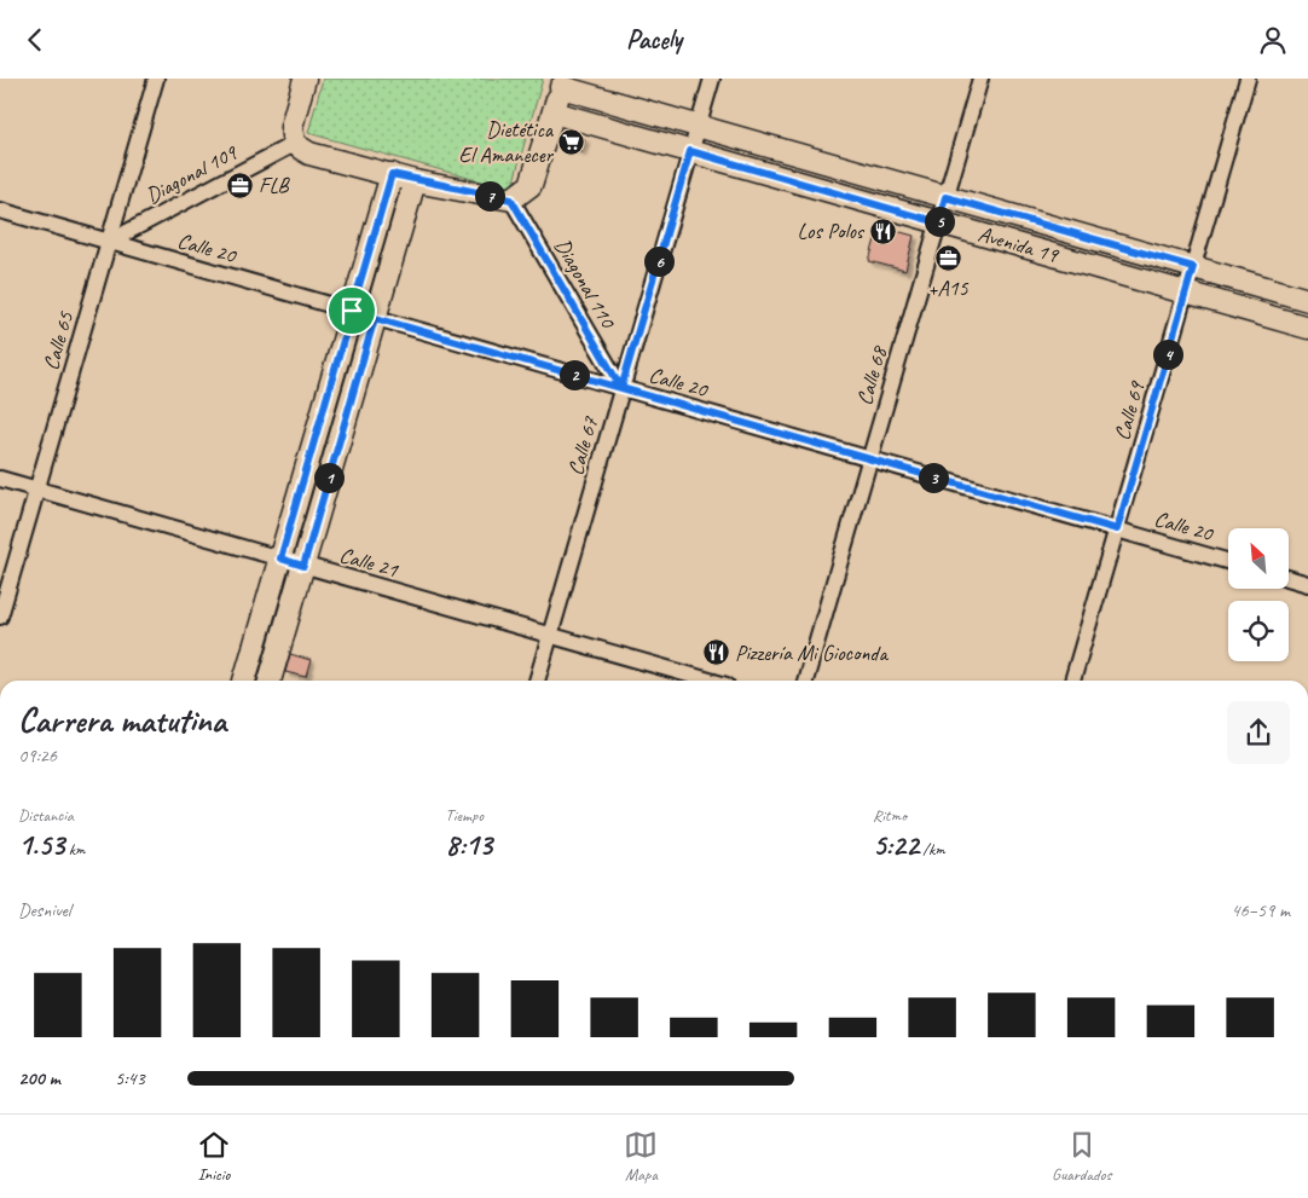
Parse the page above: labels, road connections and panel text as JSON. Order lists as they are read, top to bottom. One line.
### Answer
{"streets":{"main road":["Avenida 19"],"street":["Diagonal 109","Calle 20","Diagonal 110","Calle 65","Calle 68","Calle 69","Calle 67","Calle 21"]},"crossings":[["Diagonal 109","Calle 20"],["Diagonal 109","Calle 65"],["Avenida 19","Calle 68"],["Avenida 19","Calle 69"],["Avenida 19","Calle 67"],["Calle 20","Diagonal 110"],["Calle 20","Calle 65"],["Calle 20","Calle 68"],["Calle 20","Calle 69"],["Calle 20","Calle 67"],["Diagonal 110","Calle 67"],["Calle 65","Calle 21"],["Calle 67","Calle 21"]],"places":{"supermarket":["Dietética El Amanecer"],"office":["FLB","+A15"],"restaurant":["Los Polos","Pizzería Mi Gioconda"]},"north":"top left","page":{"header":"Pacely","pins":["7","5","6","4","2","1","3"],"heading":["Carrera matutina","09:26"],"stats":[["Distancia","1.53 km"],["Tiempo","8:13"],["Ritmo","5:22 /km"]],"chart":["Desnivel","46–59 m"],"list":[{"name":"200 m","note":"5:43"}],"tabs":["Inicio","Mapa","Guardados"]}}
